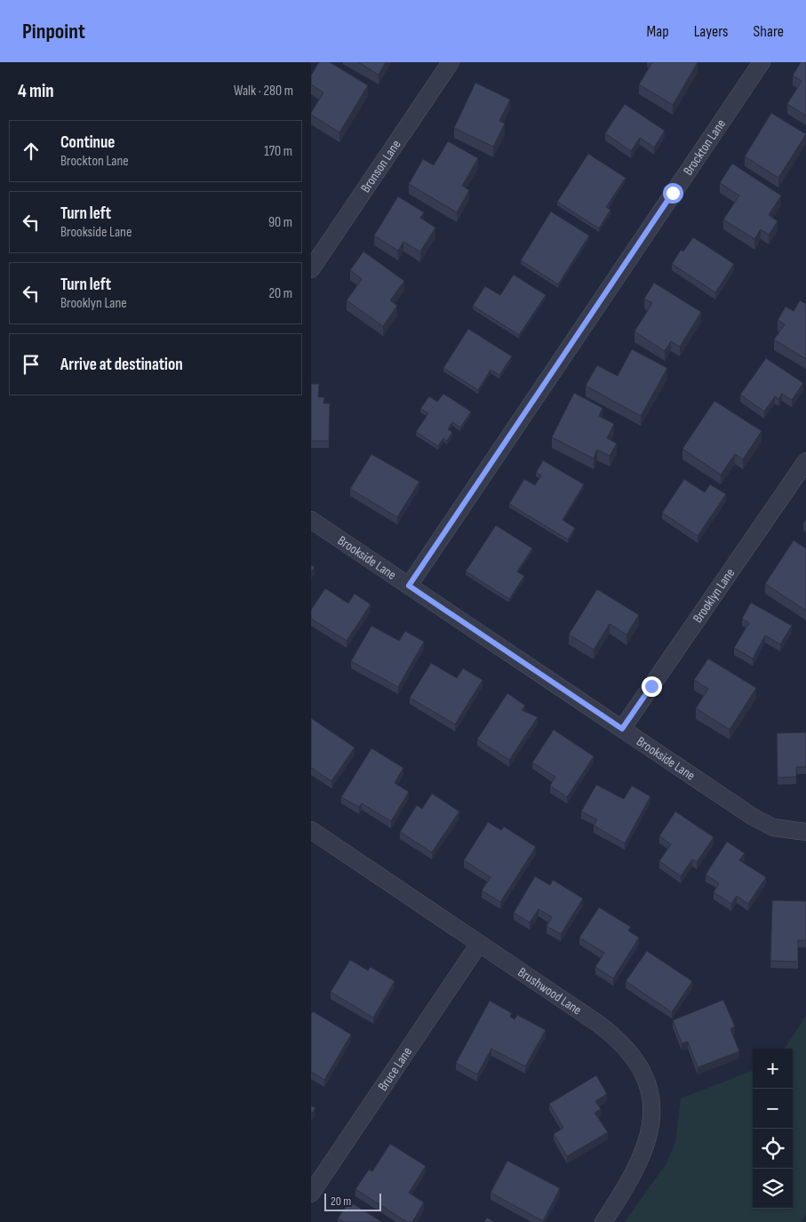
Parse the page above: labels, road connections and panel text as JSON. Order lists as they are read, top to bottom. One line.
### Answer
{"streets":{"street":["Brockton Lane","Bronson Lane","Brookside Lane","Brooklyn Lane","Brushwood Lane","Bruce Lane"]},"crossings":[["Brockton Lane","Brookside Lane"],["Brookside Lane","Brooklyn Lane"],["Brushwood Lane","Bruce Lane"]],"scale_bar":"20 m","page":{"header":"Pinpoint","nav":["Map","Layers","Share"],"heading":["4 min","Walk · 280 m"],"list":[["Continue","Brockton Lane","170 m"],["Turn left","Brookside Lane","90 m"],["Turn left","Brooklyn Lane","20 m"],"Arrive at destination"],"map_buttons":["+","−"],"scale":"20 m"}}
